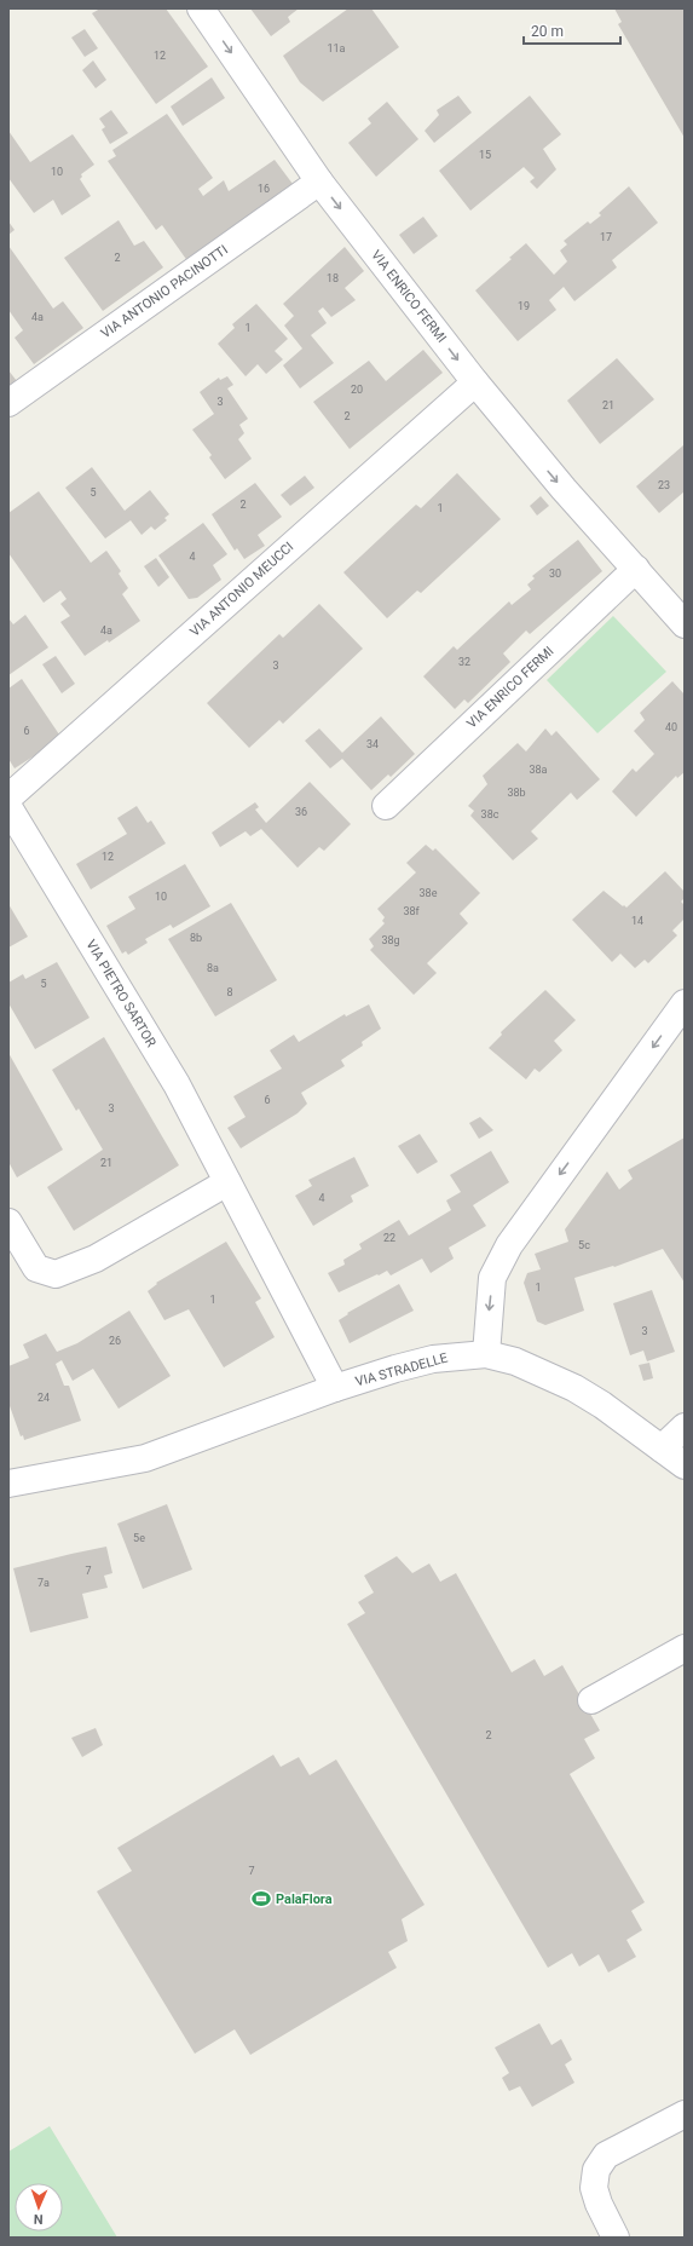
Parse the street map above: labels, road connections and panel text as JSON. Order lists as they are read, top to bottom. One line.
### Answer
{"streets":{"street":["VIA ANTONIO PACINOTTI","VIA ENRICO FERMI","VIA ANTONIO MEUCCI","VIA PIETRO SARTOR","VIA STRADELLE"]},"crossings":[["VIA ANTONIO PACINOTTI","VIA ENRICO FERMI"],["VIA ENRICO FERMI","VIA ANTONIO MEUCCI"],["VIA ANTONIO MEUCCI","VIA PIETRO SARTOR"],["VIA PIETRO SARTOR","VIA STRADELLE"]],"one_way":["VIA ENRICO FERMI"],"places":{"sports":["PalaFlora"]},"house_numbers":["11a","12","15","10","16","17","2","18","19","4a","1","20","3","21","2","23","5","2","1","4","30","4a","32","3","40","6","34","38a","38b","36","38c","12","38e","10","38f","14","8b","38g","8a","5","8","6","3","21","4","22","5c","1","1","3","26","24","5e","7","7a","2","7"],"scale_bar":"20 m","north":"bottom"}
